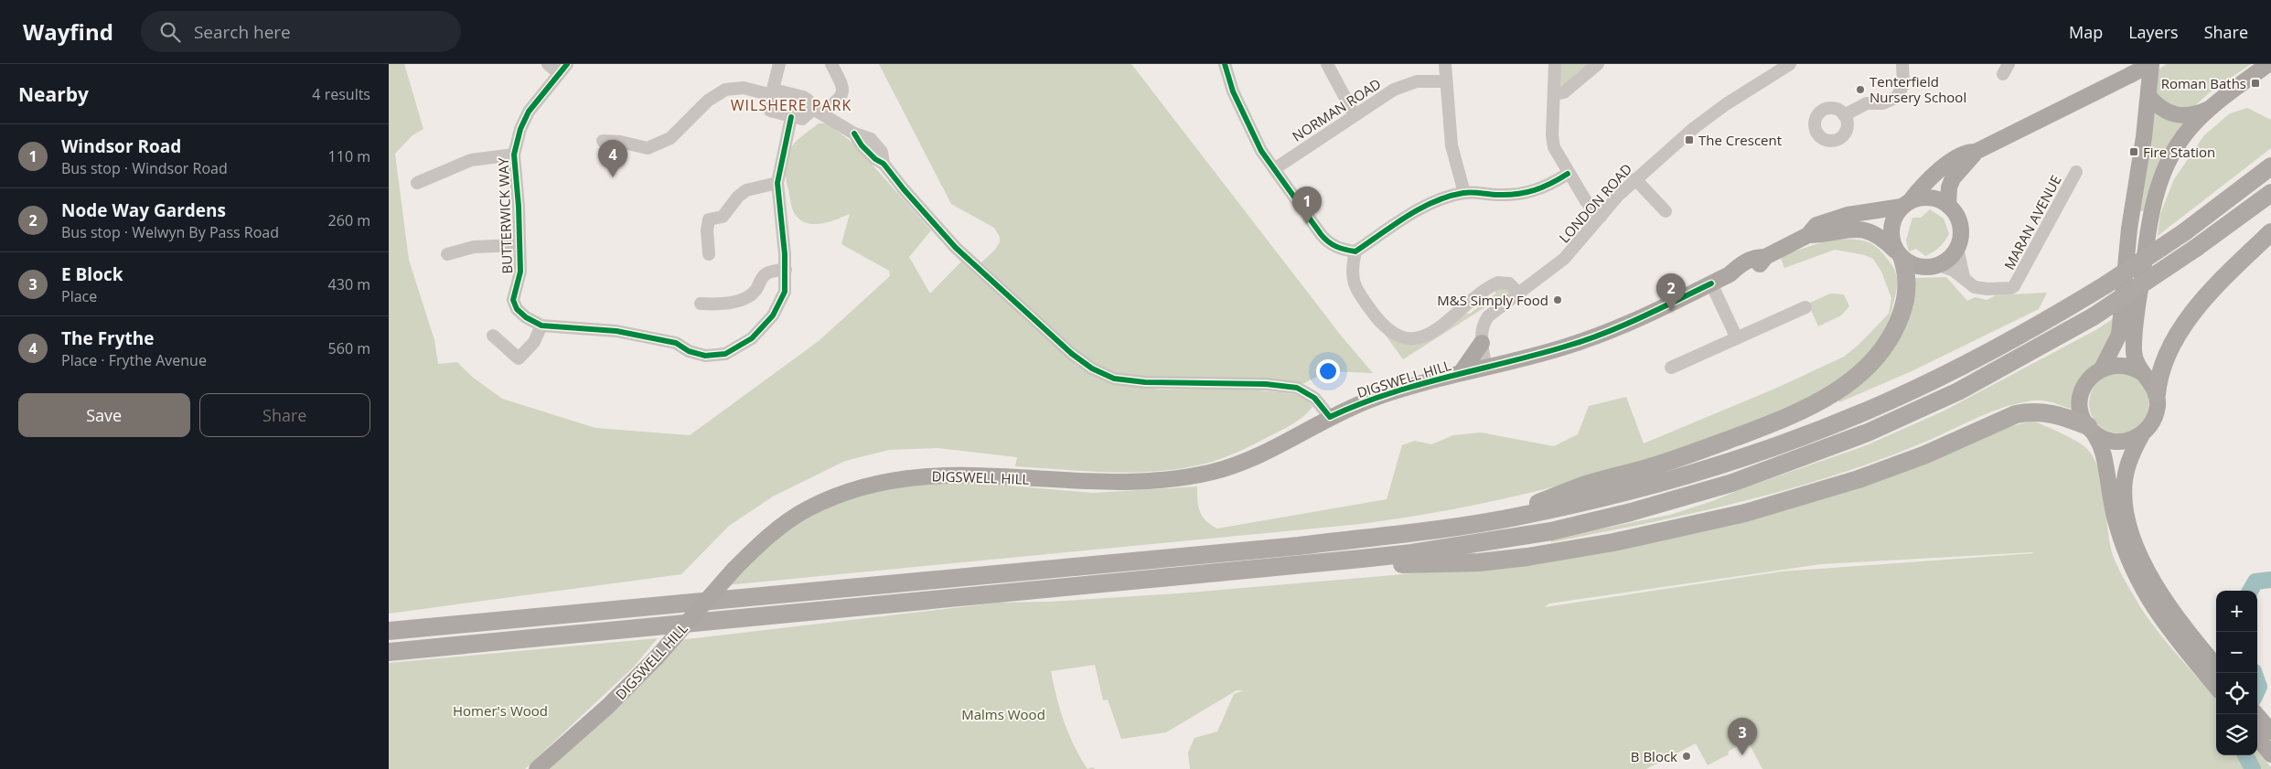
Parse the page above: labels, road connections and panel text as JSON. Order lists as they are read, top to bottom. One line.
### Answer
{"streets":{"main road":["DIGSWELL HILL"],"street":["NORMAN ROAD","LONDON ROAD","BUTTERWICK WAY","MARAN AVENUE"]},"crossings":[["LONDON ROAD","DIGSWELL HILL"]],"districts":["WILSHERE PARK"],"parks":["Homer's Wood","Malms Wood"],"places":{"transit":["Roman Baths","The Crescent","Fire Station"],"other":["Tenterfield Nursery School","M&S Simply Food","B Block"]},"page":{"header":"Wayfind","search":"Search here","nav":["Map","Layers","Share"],"heading":["Nearby","4 results"],"list":[{"mark":"1","name":"Windsor Road","note":"Bus stop · Windsor Road","value":"110 m"},{"mark":"2","name":"Node Way Gardens","note":"Bus stop · Welwyn By Pass Road","value":"260 m"},{"mark":"3","name":"E Block","note":"Place","value":"430 m"},{"mark":"4","name":"The Frythe","note":"Place · Frythe Avenue","value":"560 m"}],"pins":["4","1","2","3"],"buttons":["Save","Share"],"map_buttons":["+","−"]}}
